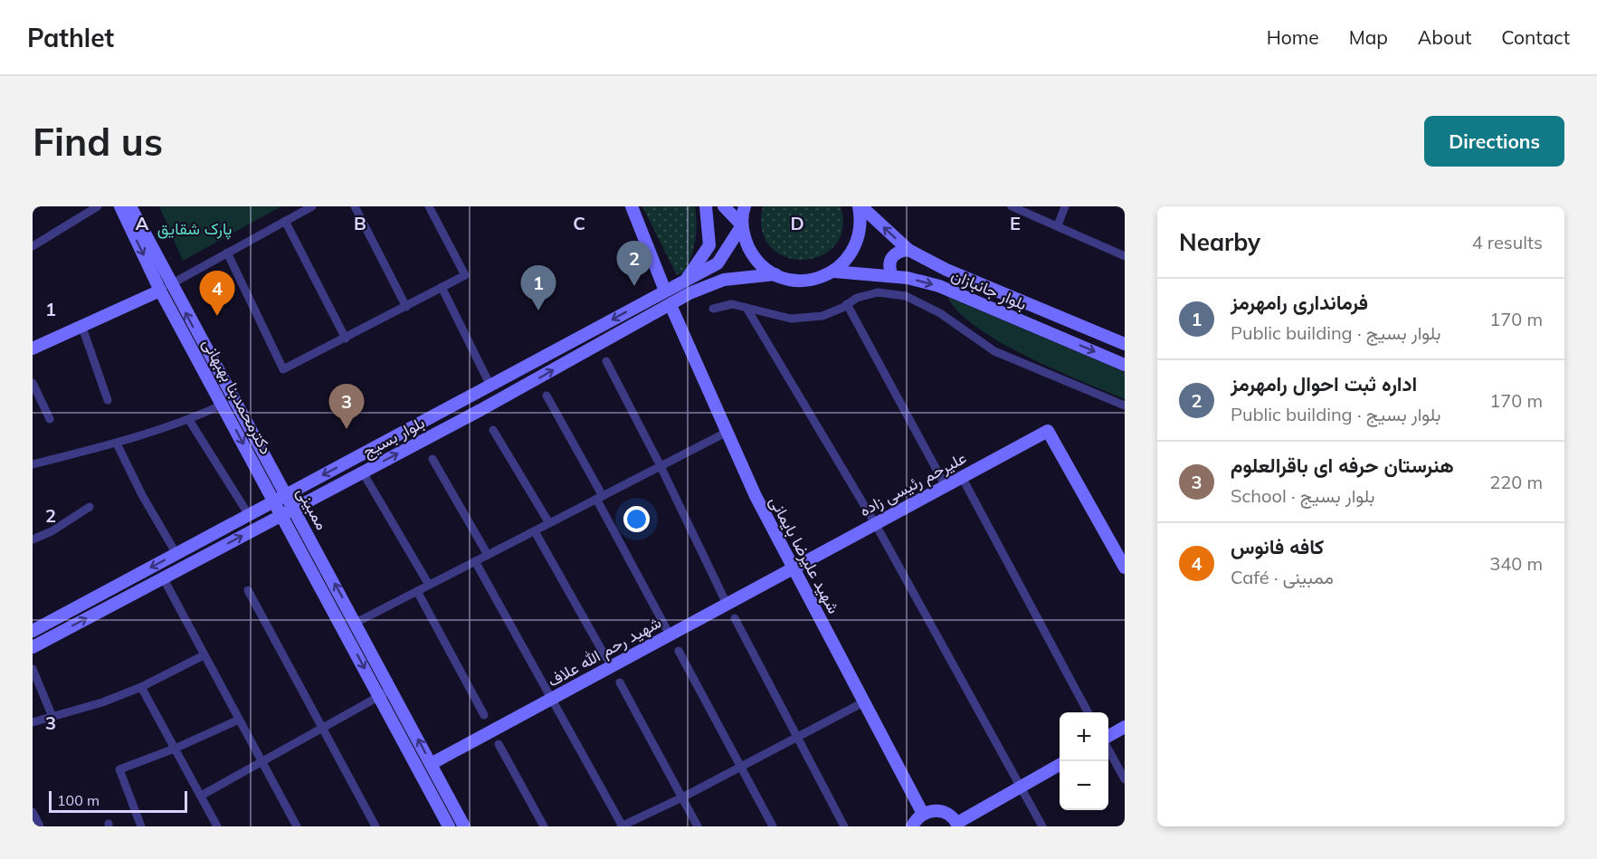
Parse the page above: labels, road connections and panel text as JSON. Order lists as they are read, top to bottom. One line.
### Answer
{"streets":{"street":["بلوار جانبازان","دکترمحمدبنا بهبهانی","بلوار بسیج","علیرحم رئیسی زاده","ممبینی","شهید علیرضا بایمانی","شهید رحم الله علاف"]},"crossings":[["دکترمحمدبنا بهبهانی","بلوار بسیج"],["دکترمحمدبنا بهبهانی","ممبینی"],["بلوار بسیج","ممبینی"],["بلوار بسیج","شهید علیرضا بایمانی"],["علیرحم رئیسی زاده","شهید علیرضا بایمانی"],["علیرحم رئیسی زاده","شهید رحم الله علاف"],["ممبینی","شهید رحم الله علاف"],["شهید علیرضا بایمانی","شهید رحم الله علاف"]],"parks":["پارک شقایق"],"scale_bar":"100 m","page":{"header":"Pathlet","nav":["Home","Map","About","Contact"],"buttons":"Directions","title":"Find us","heading":["Nearby","4 results"],"pins":["2","1","4","3"],"list":[{"mark":"1","name":"فرمانداری رامهرمز","note":"Public building · بلوار بسیج","value":"170 m"},{"mark":"2","name":"اداره ثبت احوال رامهرمز","note":"Public building · بلوار بسیج","value":"170 m"},{"mark":"3","name":"هنرستان حرفه ای باقرالعلوم","note":"School · بلوار بسیج","value":"220 m"},{"mark":"4","name":"کافه فانوس","note":"Café · ممبینی","value":"340 m"}],"map_buttons":["+","−"],"scale":"100 m"},"grid":{"columns":["A","B","C","D","E"],"rows":["1","2","3"]}}
